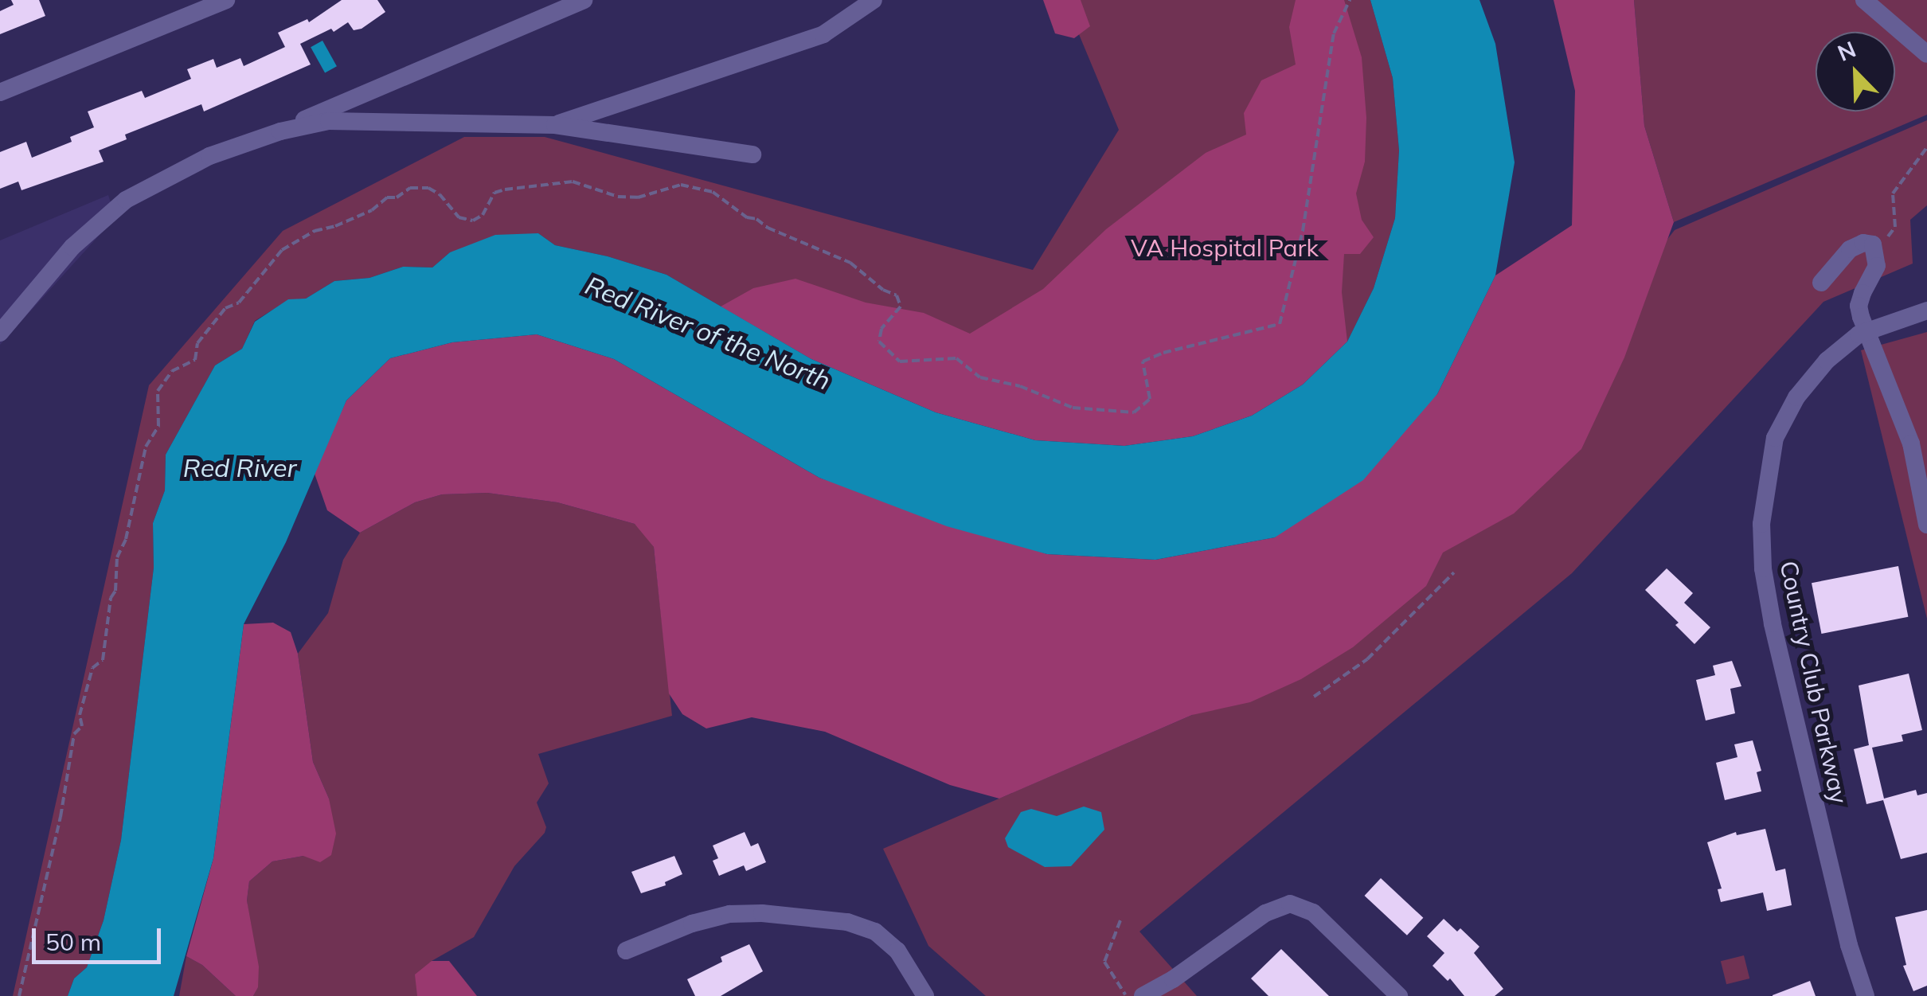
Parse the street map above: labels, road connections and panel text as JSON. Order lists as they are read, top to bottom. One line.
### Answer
{"streets":{"street":["Country Club Parkway"]},"water":["Red River of the North","Red River"],"parks":["VA Hospital Park"],"scale_bar":"50 m","north":"top left"}
